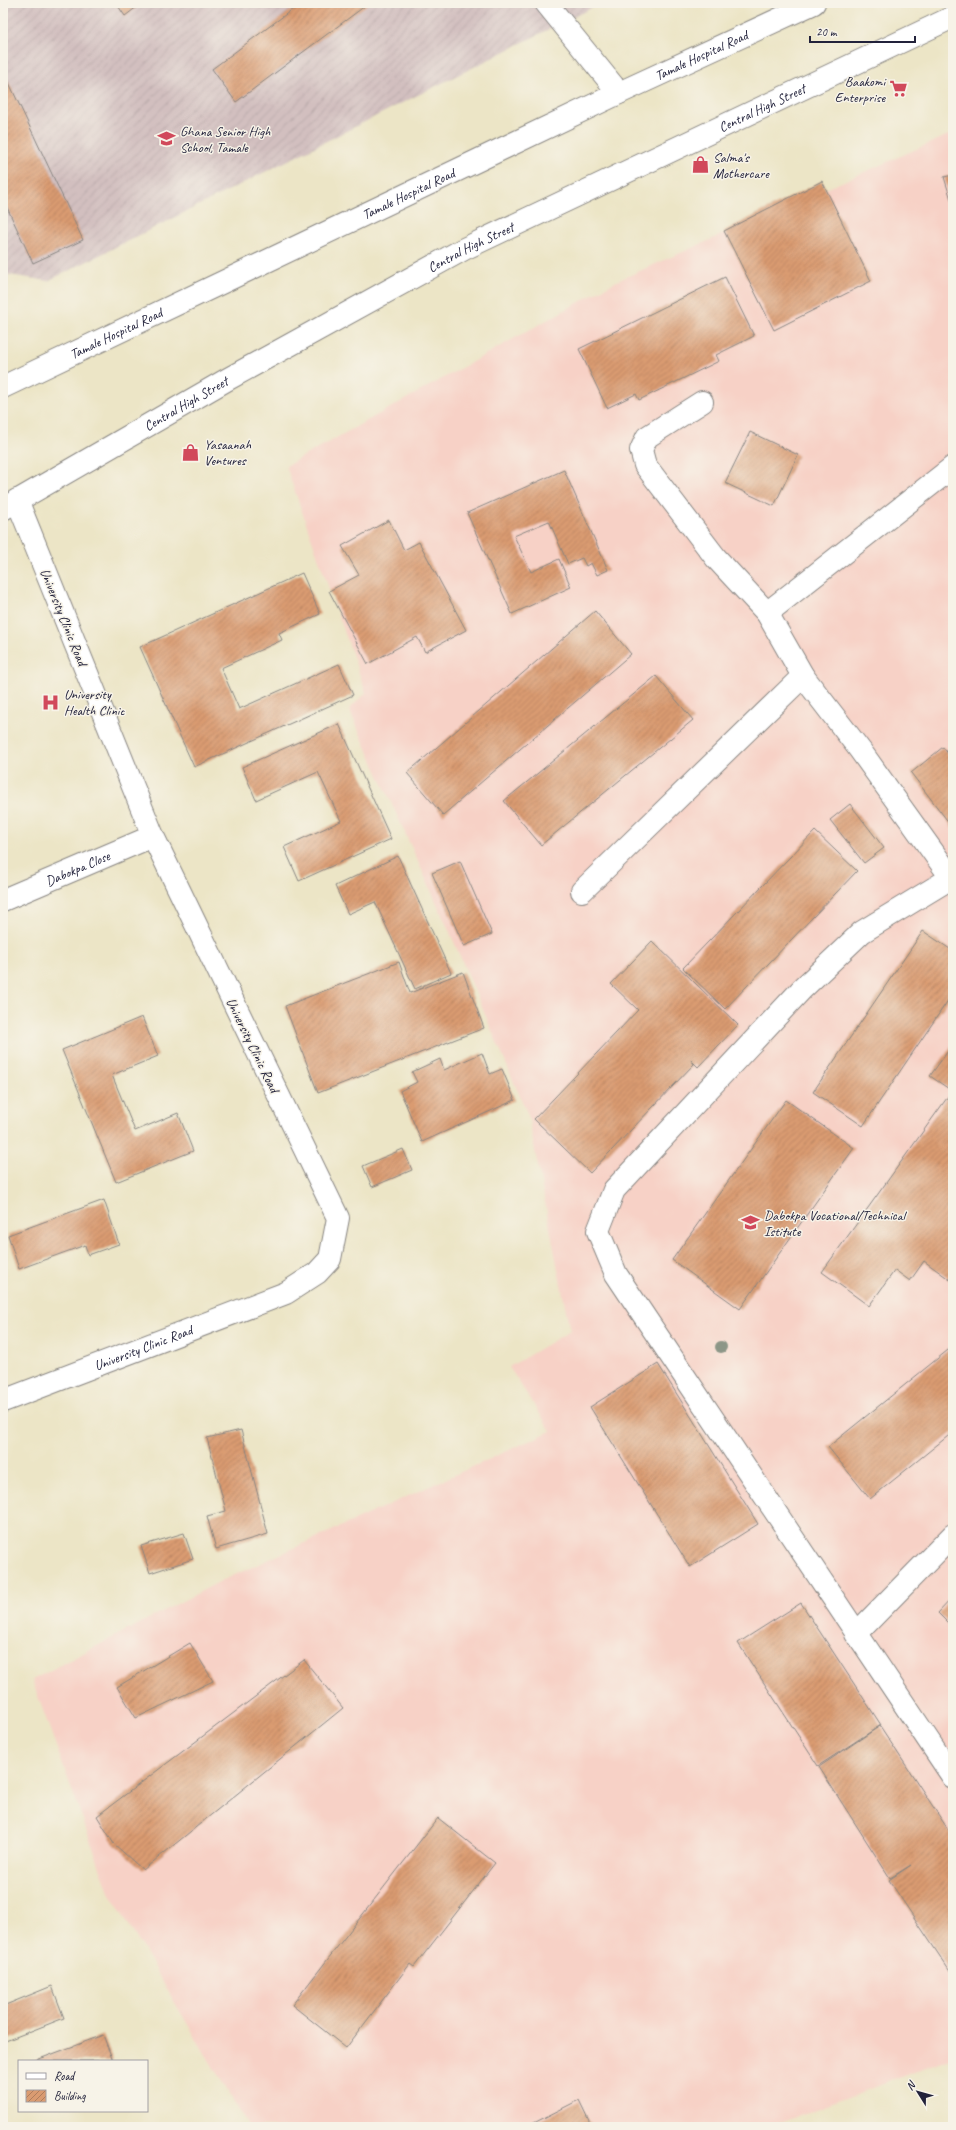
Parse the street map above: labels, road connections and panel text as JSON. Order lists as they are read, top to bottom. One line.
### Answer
{"streets":{"main road":["Tamale Hospital Road","Central High Street","University Clinic Road","Dabokpa Close"]},"crossings":[["Central High Street","University Clinic Road"],["University Clinic Road","Dabokpa Close"]],"places":{"supermarket":["Baakomi Enterprise"],"school or university":["Ghana Senior High School, Tamale","Dabokpa Vocational/Technical Istitute"],"shop":["Salma's Mothercare","Yasaanah Ventures"],"hospital":["University Health Clinic"]},"legend":["Road","Building"],"scale_bar":"20 m","north":"top left"}
